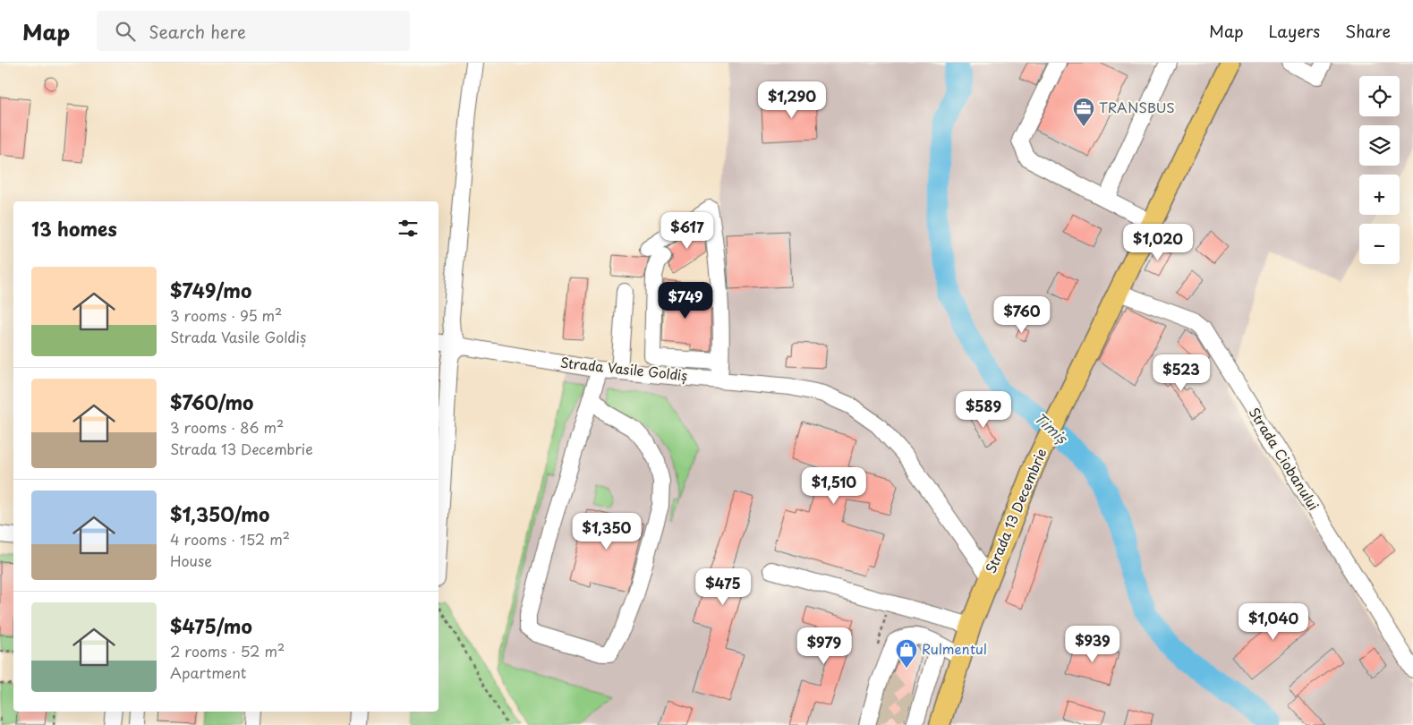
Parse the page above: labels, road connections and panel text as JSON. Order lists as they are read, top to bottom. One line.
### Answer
{"streets":{"main road":["Strada 13 Decembrie"],"street":["Strada Vasile Goldiș","Strada Ciobanului"]},"crossings":[["Strada Vasile Goldiș","Strada 13 Decembrie"],["Strada Ciobanului","Strada 13 Decembrie"]],"water":["Timiș"],"places":{"office":["TRANSBUS"],"shop":["Rulmentul"]},"page":{"header":"Map","search":"Search here","nav":["Map","Layers","Share"],"map_buttons":["+","−"],"price":["$1,290","$617","$1,020","$749","$760","$523","$589","$1,510","$1,350","$475","$1,040","$939","$979"],"heading":"13 homes","list":[{"name":"$749/mo","note":"3 rooms · 95 m² · Strada Vasile Goldiș"},{"name":"$760/mo","note":"3 rooms · 86 m² · Strada 13 Decembrie"},{"name":"$1,350/mo","note":"4 rooms · 152 m² · House"},{"name":"$475/mo","note":"2 rooms · 52 m² · Apartment"}]}}
